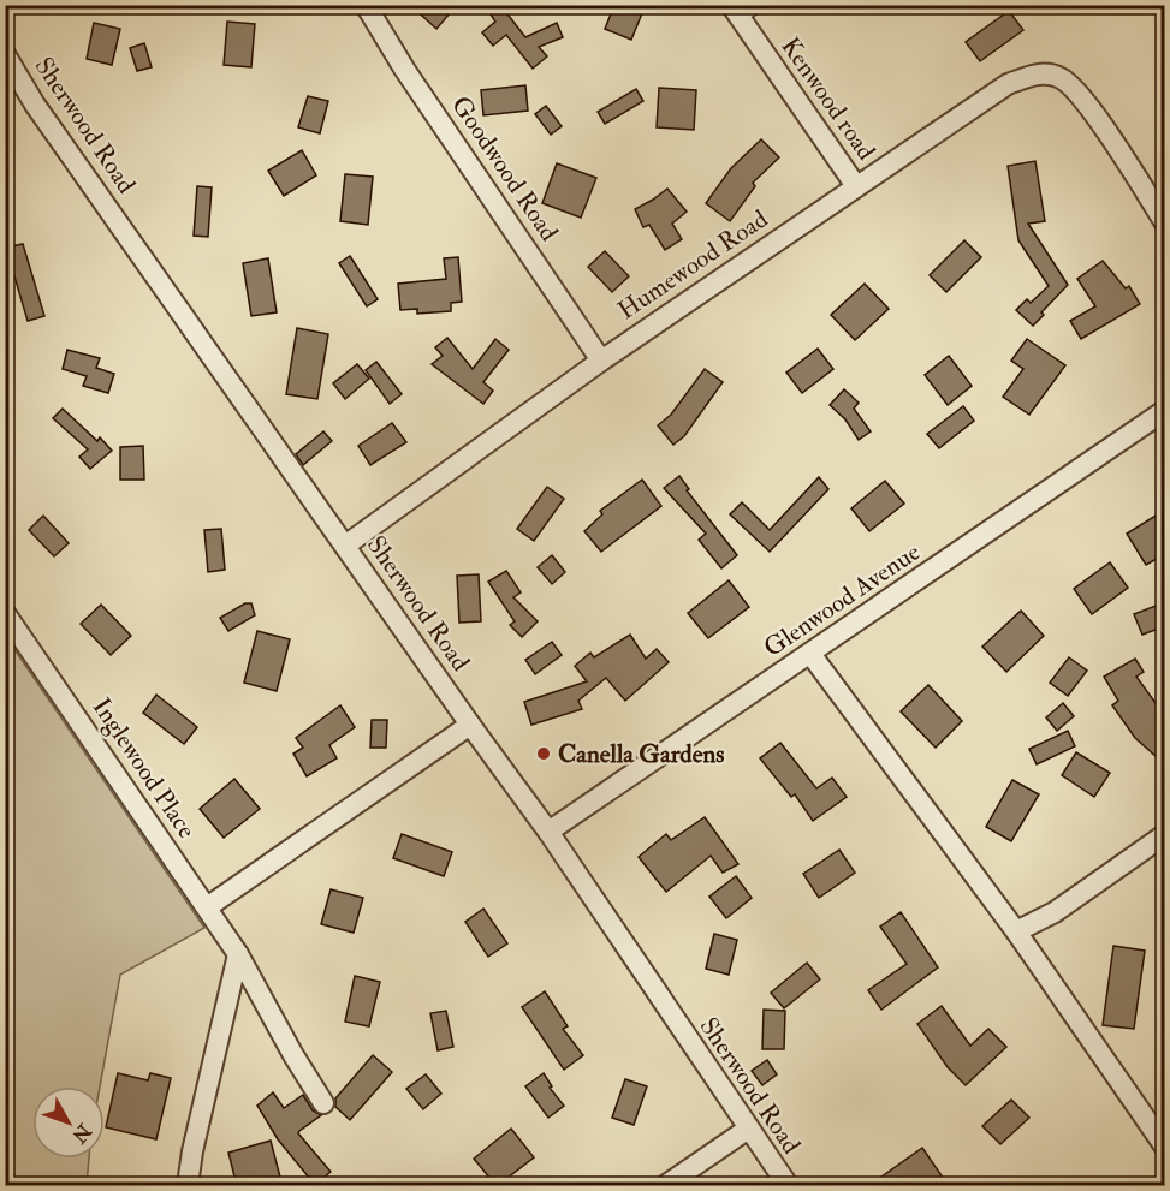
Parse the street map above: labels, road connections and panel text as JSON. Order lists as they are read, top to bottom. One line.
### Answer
{"streets":{"street":["Kenwood road","Sherwood Road","Goodwood Road","Humewood Road","Glenwood Avenue","Inglewood Place"]},"crossings":[["Kenwood road","Humewood Road"],["Sherwood Road","Humewood Road"],["Sherwood Road","Glenwood Avenue"],["Goodwood Road","Humewood Road"]],"places":["Canella Gardens"],"north":"bottom right"}
